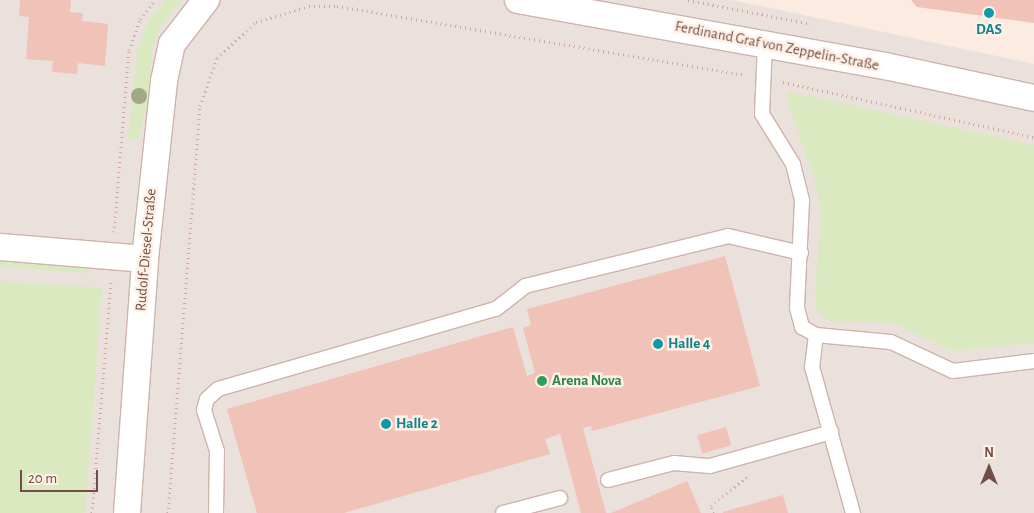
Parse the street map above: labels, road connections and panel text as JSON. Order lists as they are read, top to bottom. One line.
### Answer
{"streets":{"street":["Ferdinand Graf von Zeppelin-Straße","Rudolf-Diesel-Straße"]},"places":["DAS","Halle 4","Arena Nova","Halle 2"],"scale_bar":"20 m","north":"top"}
